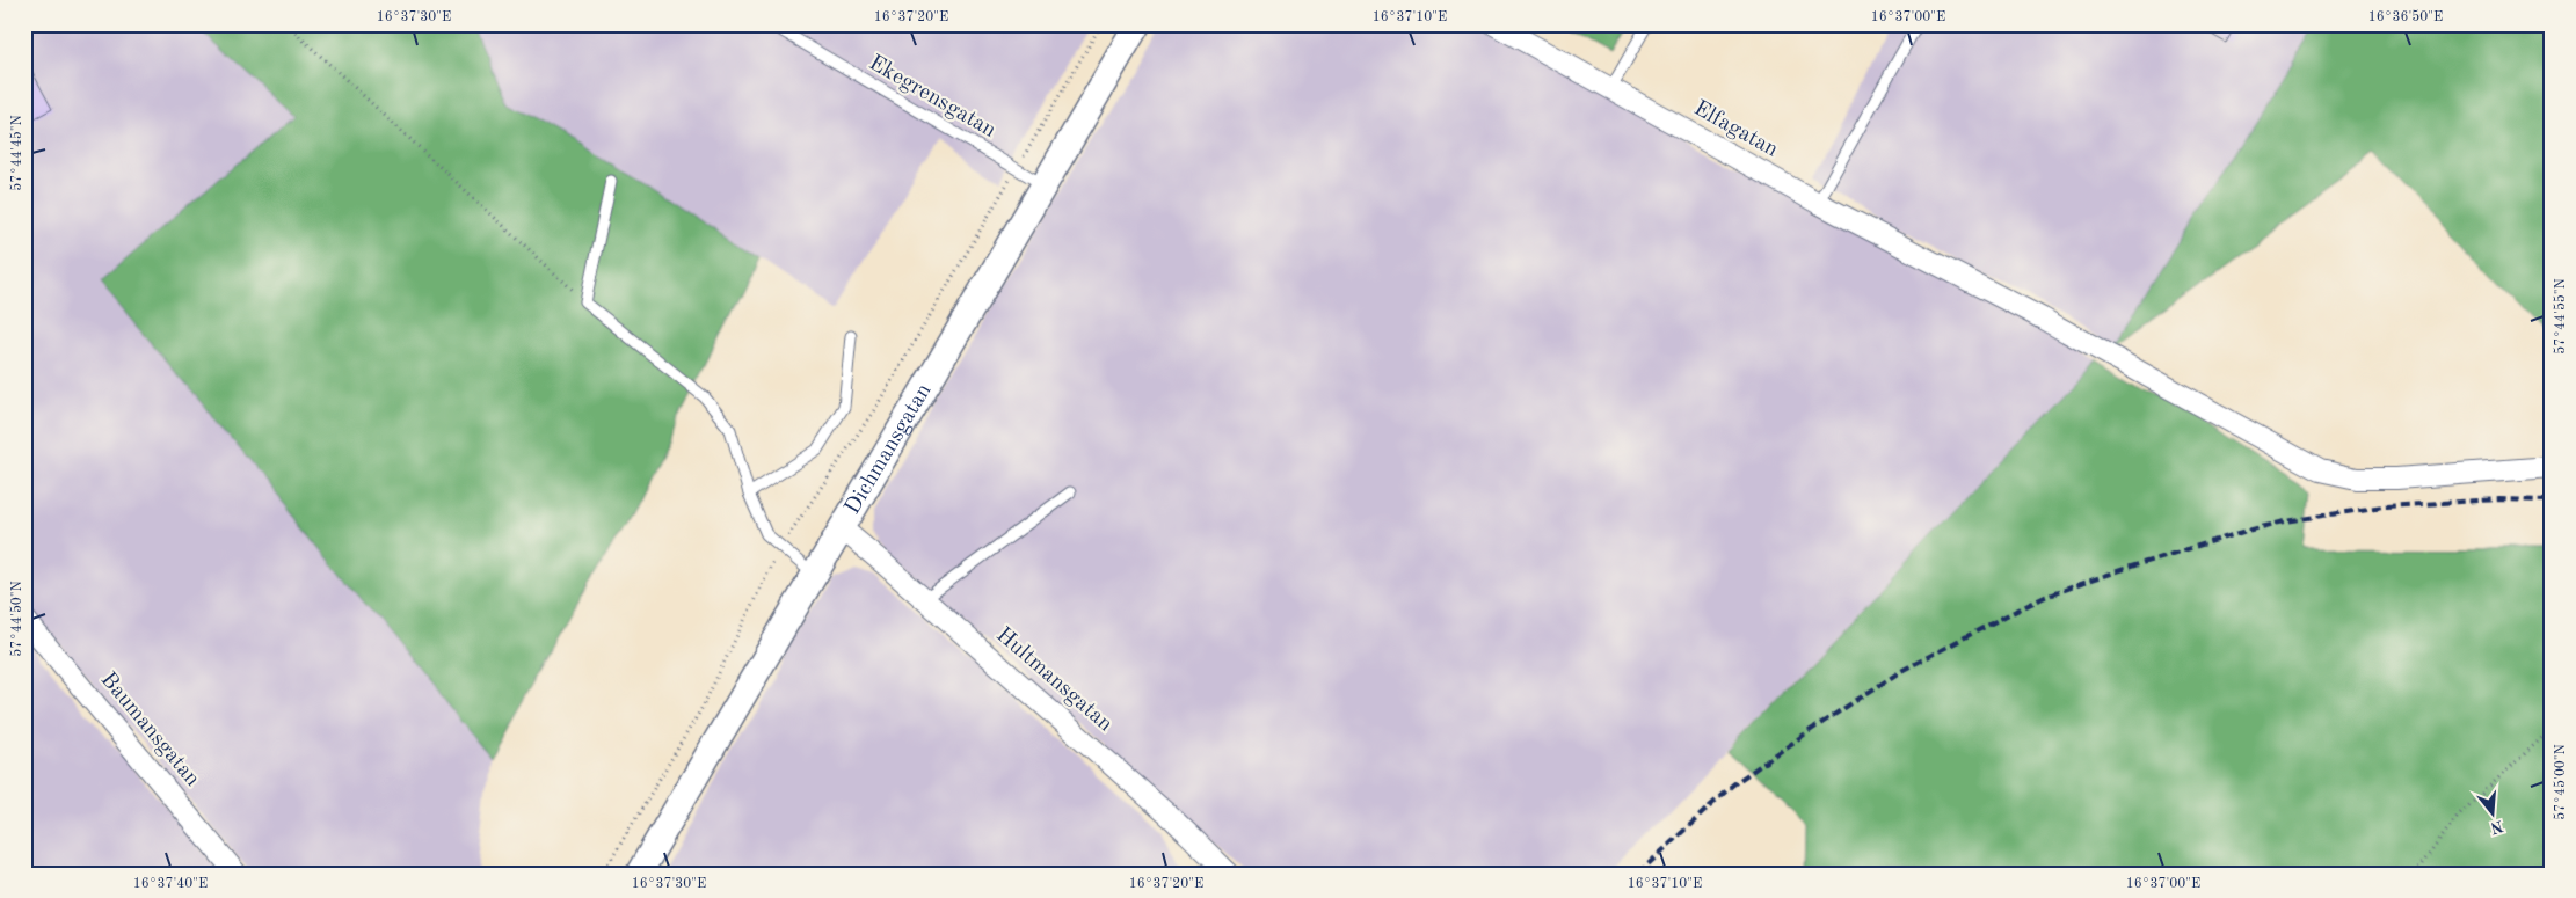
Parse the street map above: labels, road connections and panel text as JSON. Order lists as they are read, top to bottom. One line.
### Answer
{"streets":{"street":["Elfagatan","Dichmansgatan","Hultmansgatan","Baumansgatan"],"lane":["Ekegrensgatan"]},"crossings":[["Ekegrensgatan","Dichmansgatan"],["Dichmansgatan","Hultmansgatan"]],"north":"bottom","coordinates":["16°37'30\"E","16°37'20\"E","16°37'10\"E","16°37'00\"E","16°36'50\"E","57°44'45\"N","57°44'55\"N","57°44'50\"N","57°45'00\"N","16°37'40\"E"]}
